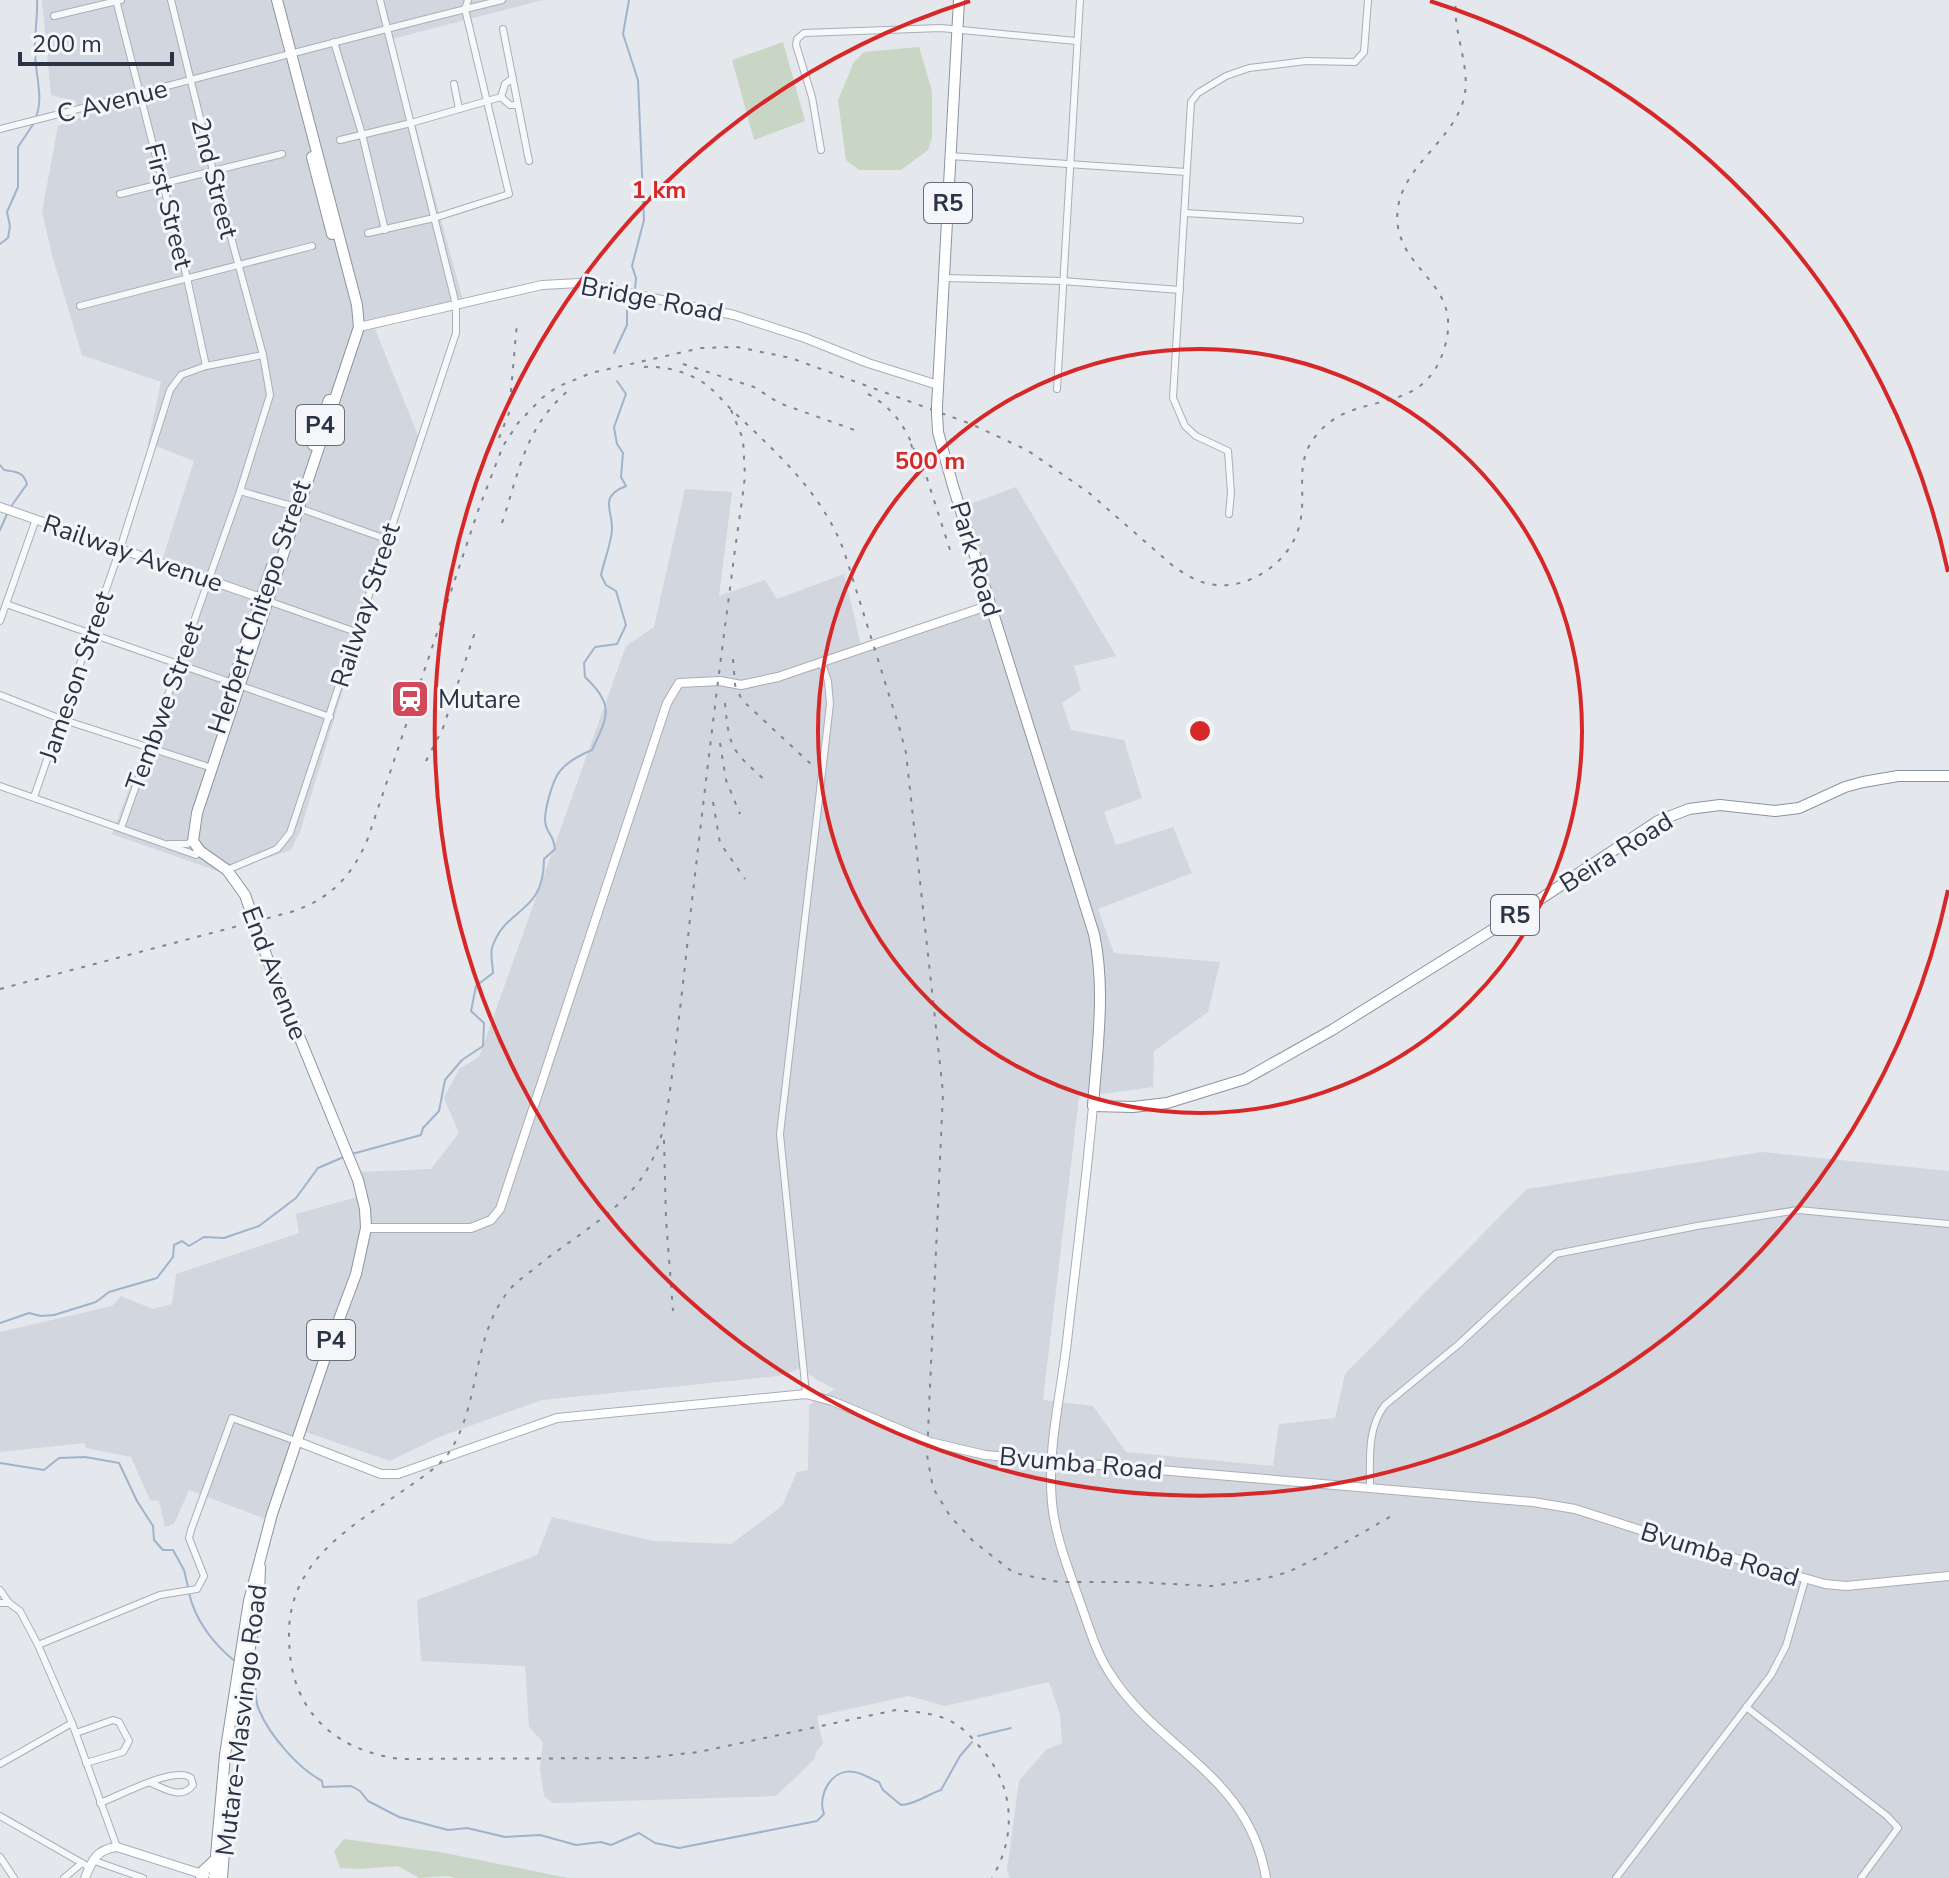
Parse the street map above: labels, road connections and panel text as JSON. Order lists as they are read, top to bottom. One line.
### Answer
{"streets":{"highway":["R5","P4","Park Road","Herbert Chitepo Street","Beira Road","End Avenue","Mutare-Masvingo Road"],"street":["C Avenue","2nd Street","First Street","Bridge Road","Railway Avenue","Railway Street","Jameson Street","Tembwe Street","Bvumba Road"]},"crossings":[["C Avenue","2nd Street"],["C Avenue","First Street"],["C Avenue","Railway Street"],["C Avenue","Herbert Chitepo Street"],["2nd Street","Tembwe Street"],["First Street","Jameson Street"],["Bridge Road","Park Road"],["Bridge Road","Railway Street"],["Bridge Road","Herbert Chitepo Street"],["Railway Avenue","Railway Street"],["Railway Avenue","Herbert Chitepo Street"],["Railway Avenue","Jameson Street"],["Railway Avenue","Tembwe Street"],["Park Road","Beira Road"],["Railway Street","End Avenue"],["Herbert Chitepo Street","End Avenue"],["Jameson Street","End Avenue"],["Tembwe Street","End Avenue"],["End Avenue","Bvumba Road"],["End Avenue","Mutare-Masvingo Road"]],"places":{"station":["Mutare"]},"scale_bar":"200 m","rings":["1 km","500 m"]}
